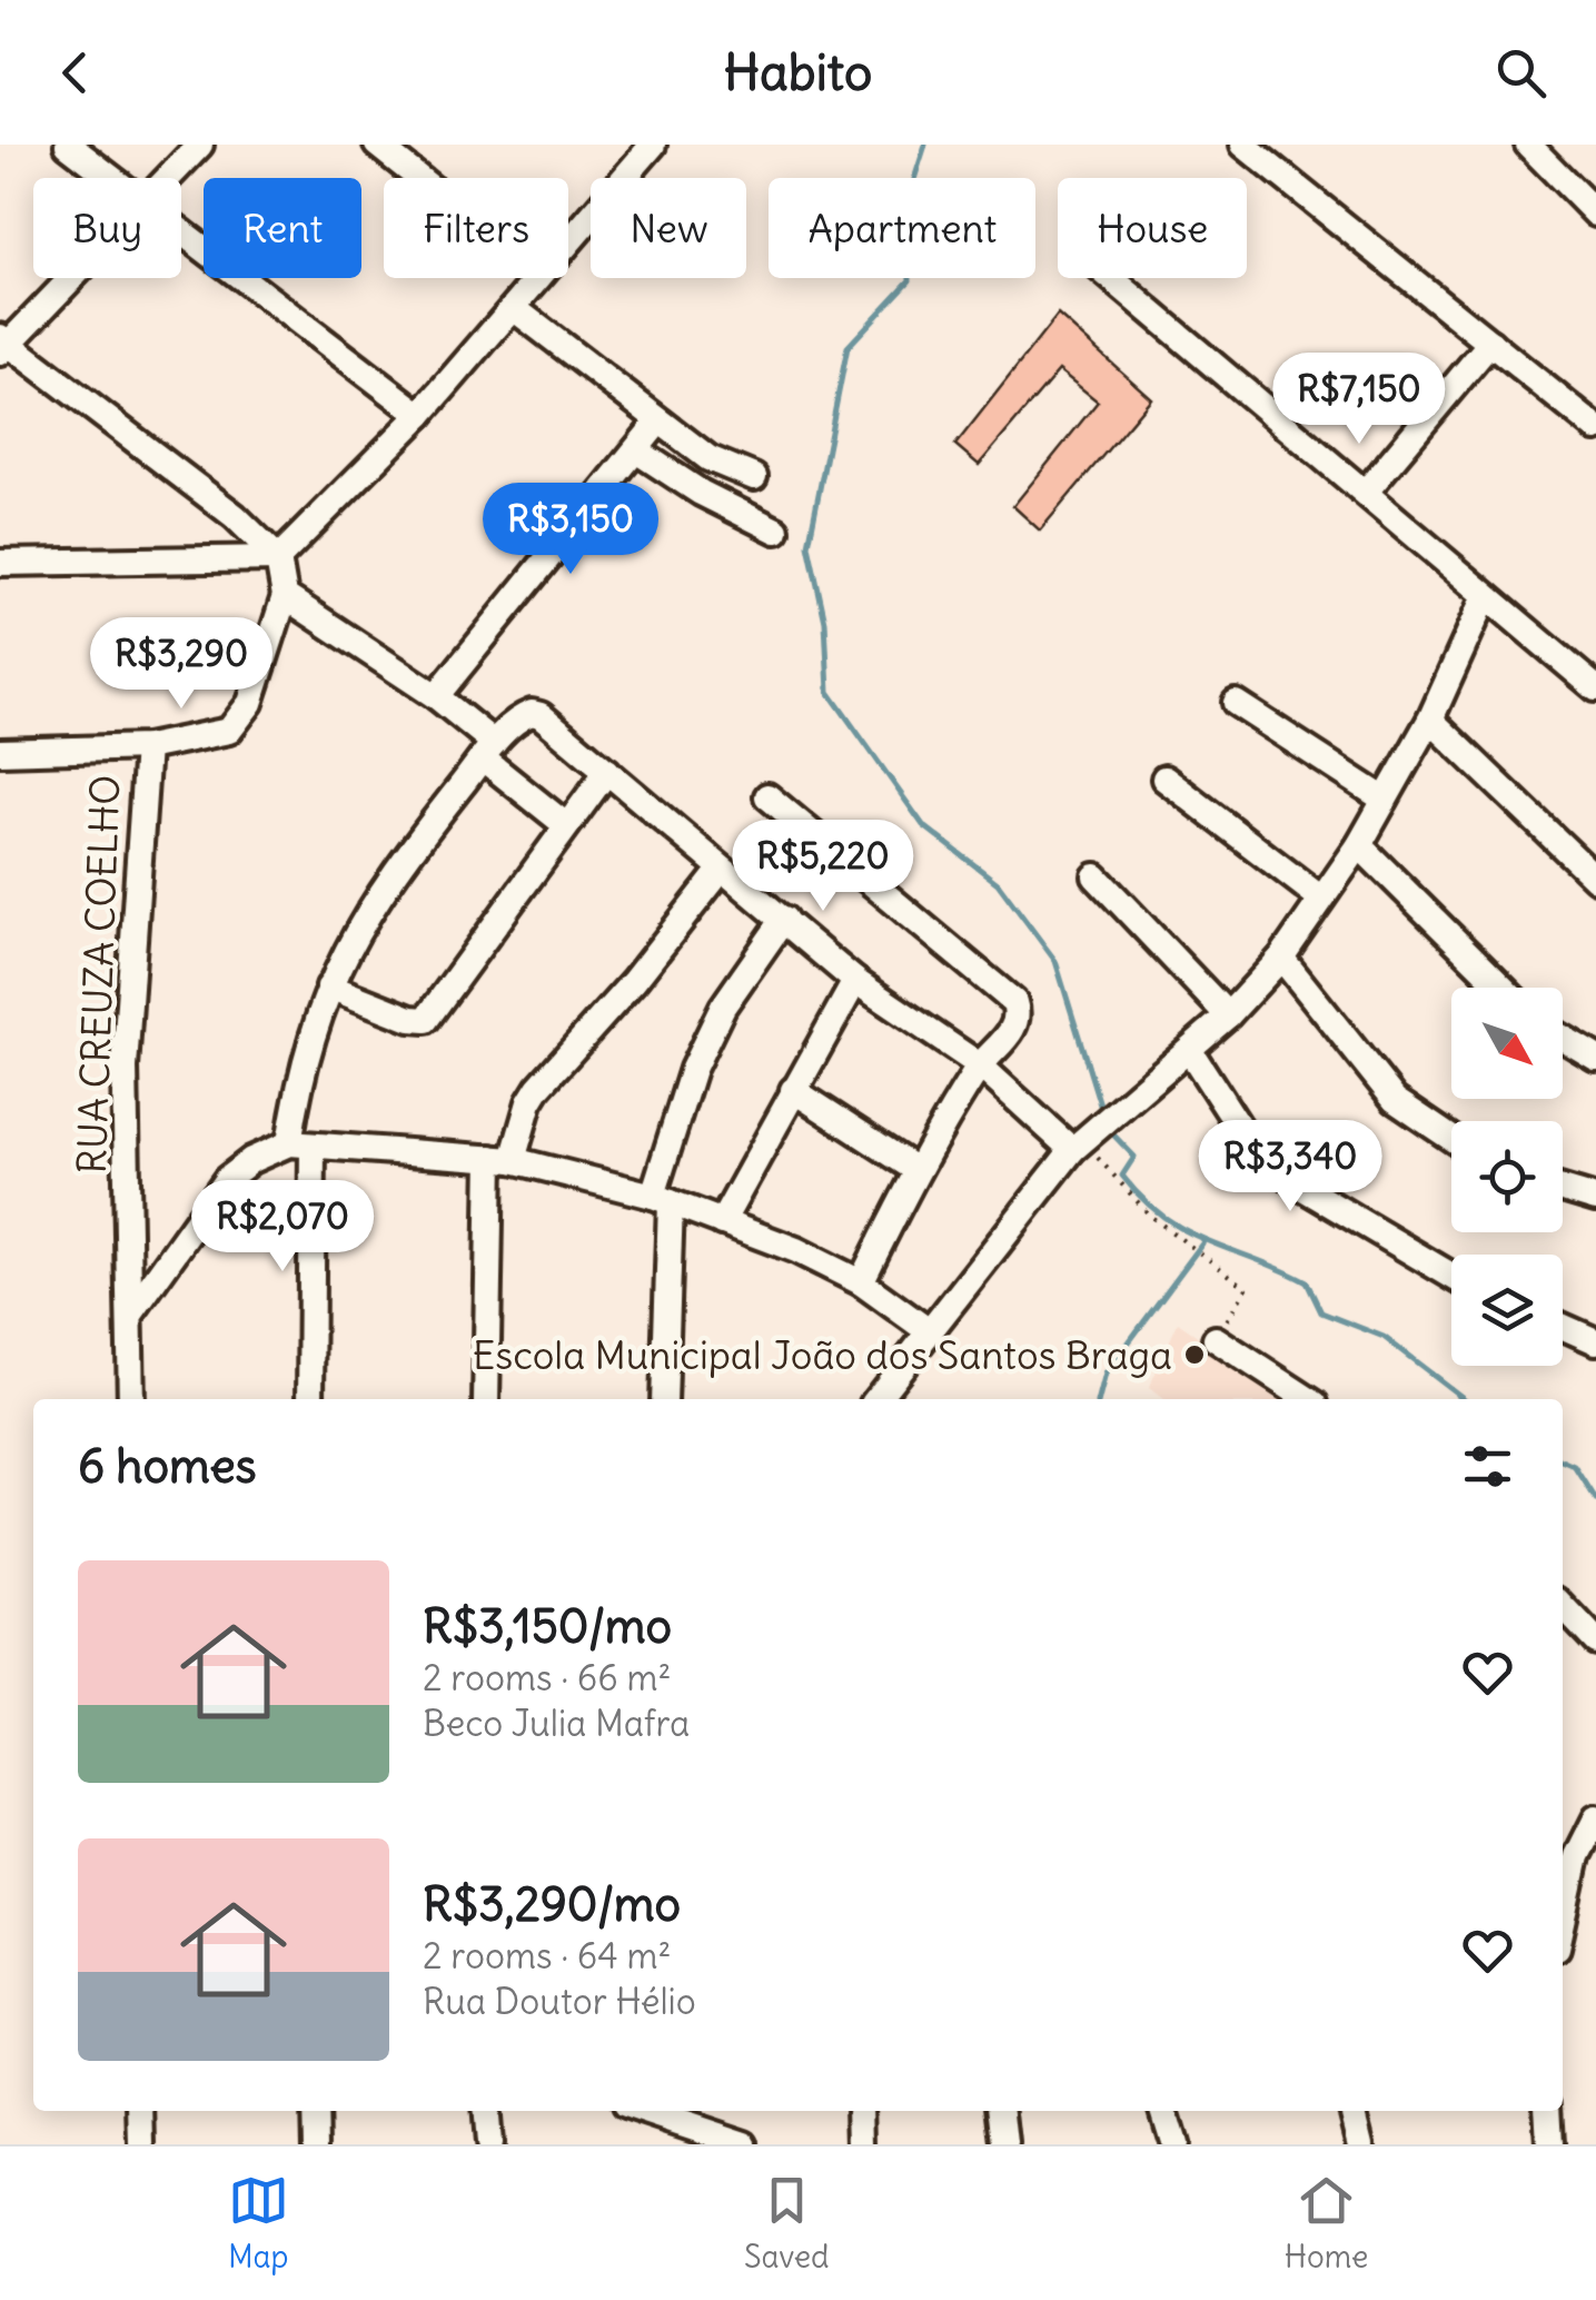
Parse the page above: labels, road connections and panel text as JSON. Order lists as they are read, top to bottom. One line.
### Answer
{"streets":{"street":["RUA CREUZA COELHO"]},"places":["Escola Municipal João dos Santos Braga"],"north":"bottom right","page":{"header":"Habito","chip":["Buy","Rent","Filters","New","Apartment","House"],"price":["R$7,150","R$3,150","R$3,290","R$5,220","R$3,340","R$2,070"],"heading":"6 homes","list":[{"name":"R$3,150/mo","note":"2 rooms · 66 m² · Beco Julia Mafra"},{"name":"R$3,290/mo","note":"2 rooms · 64 m² · Rua Doutor Hélio"}],"tabs":["Map","Saved","Home"]}}
